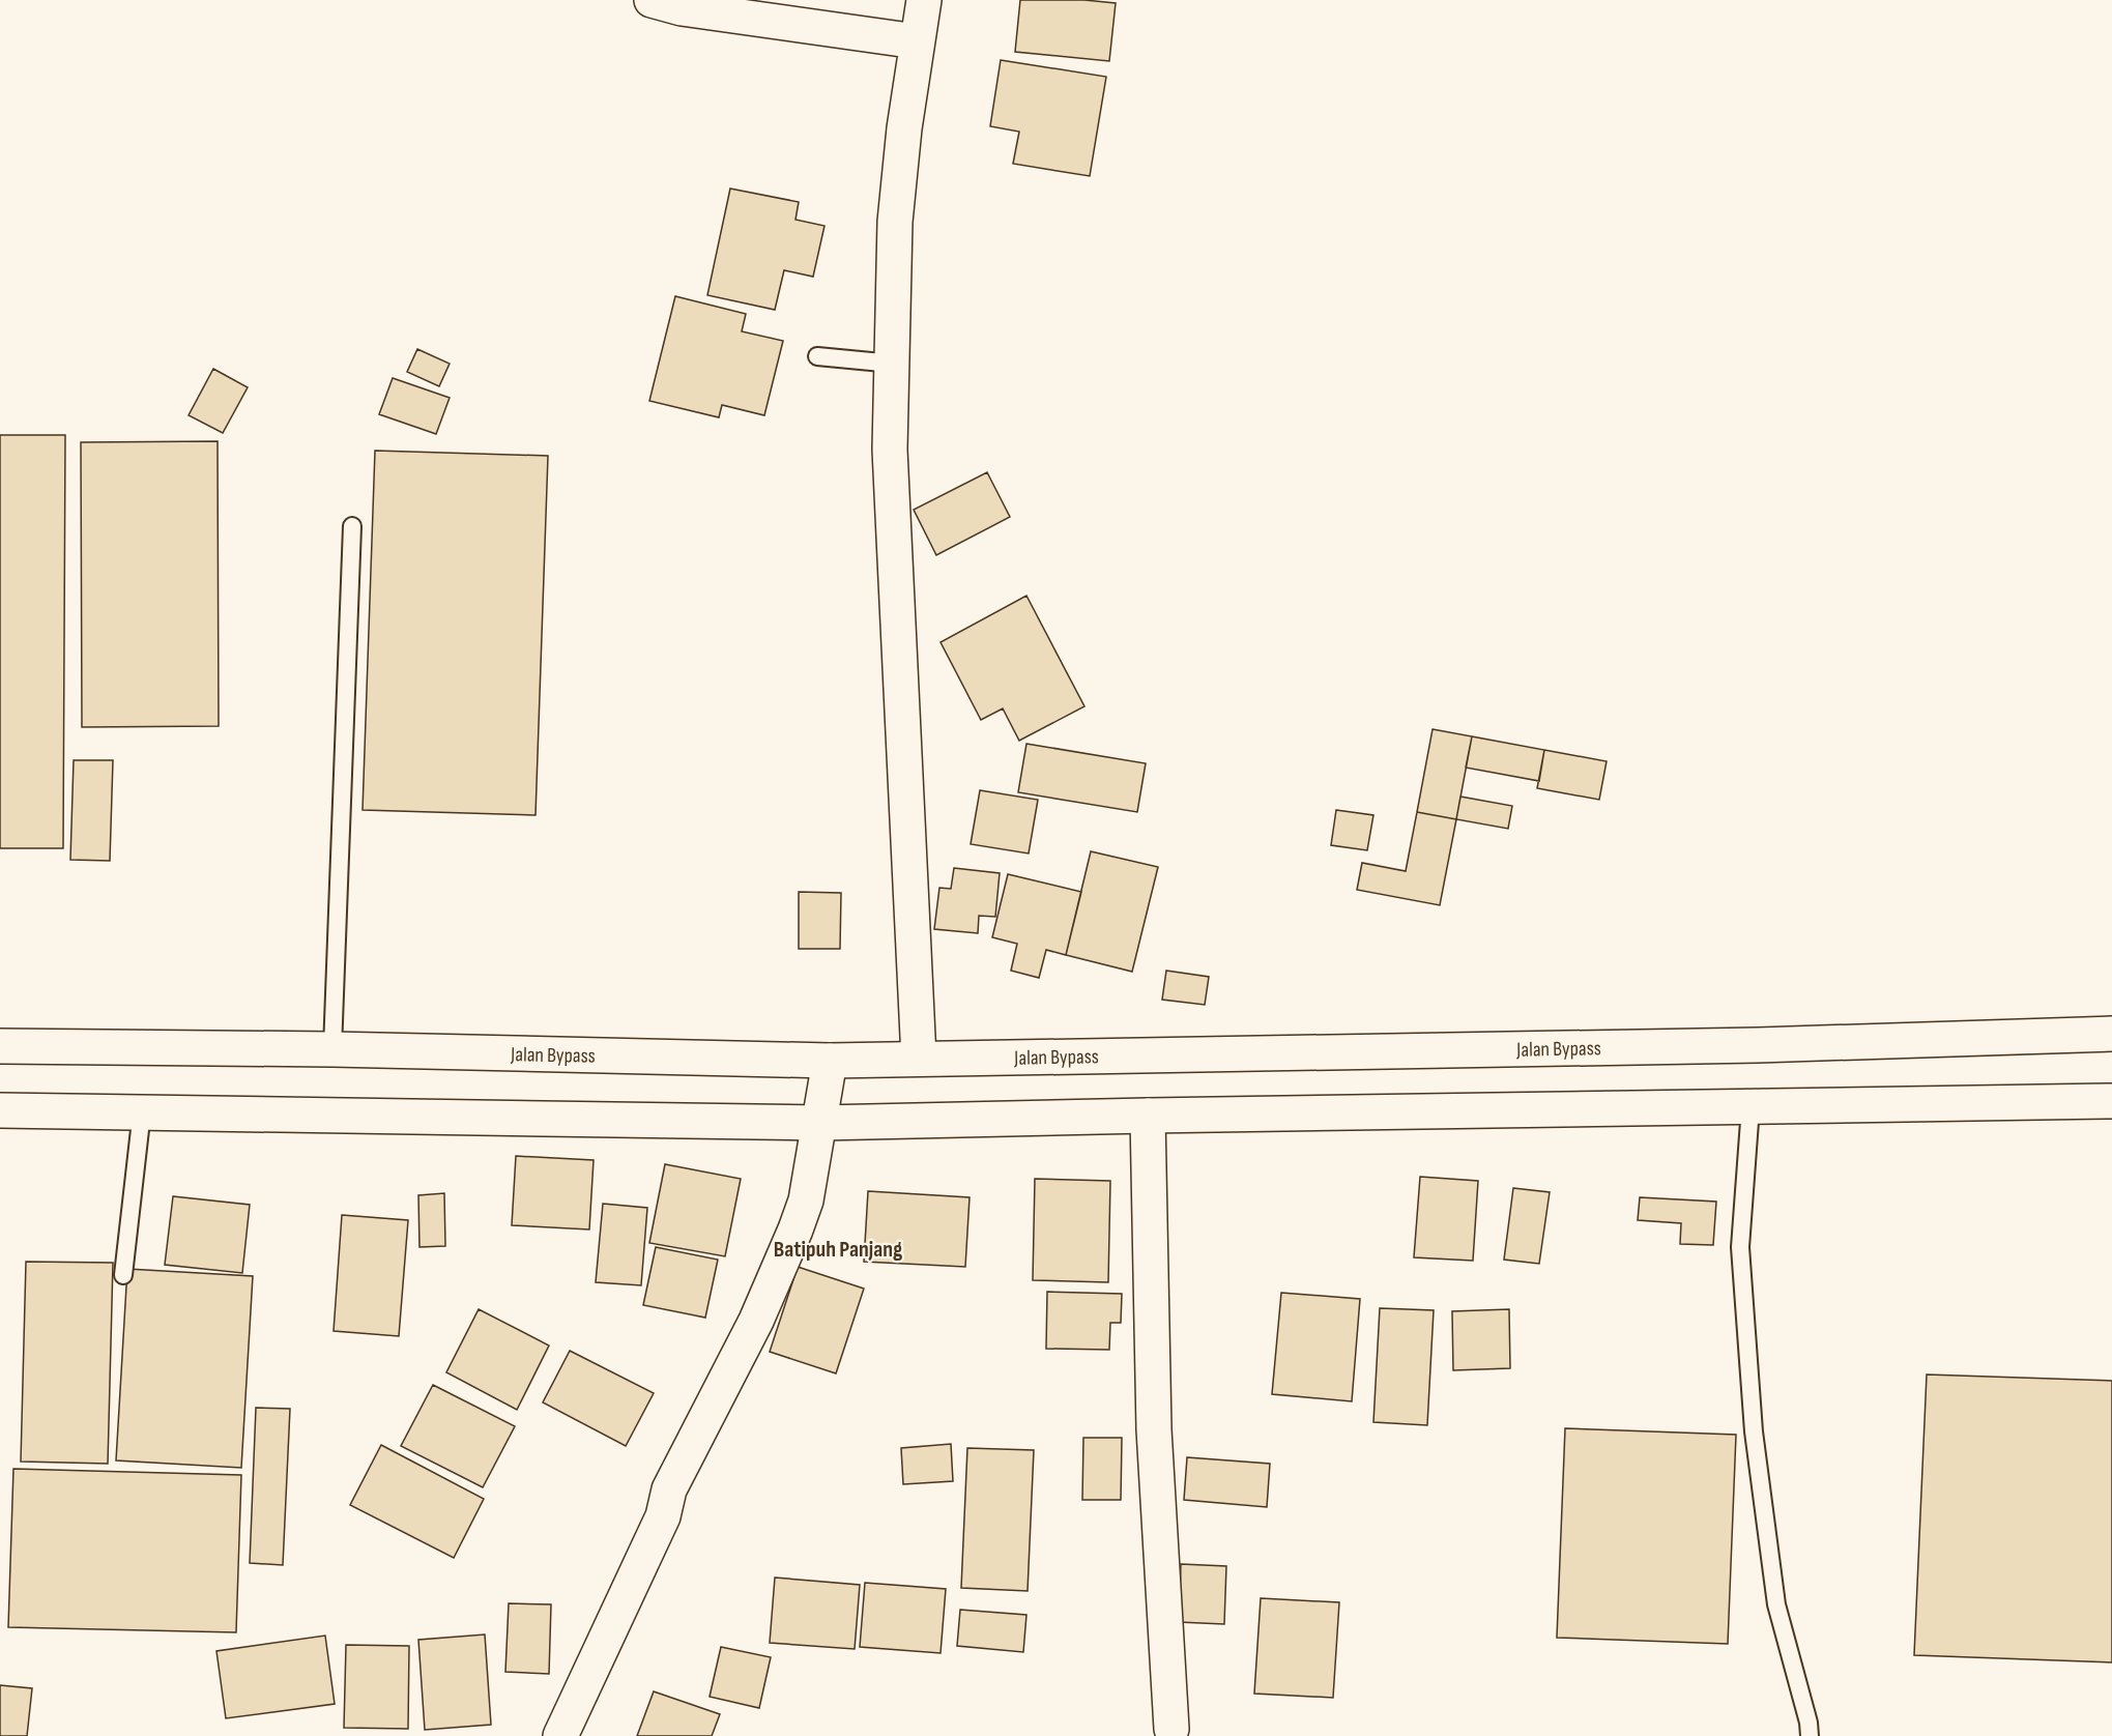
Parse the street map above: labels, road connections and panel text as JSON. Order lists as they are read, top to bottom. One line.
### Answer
{"streets":{"main road":["Jalan Bypass"]},"districts":["Batipuh Panjang"]}
